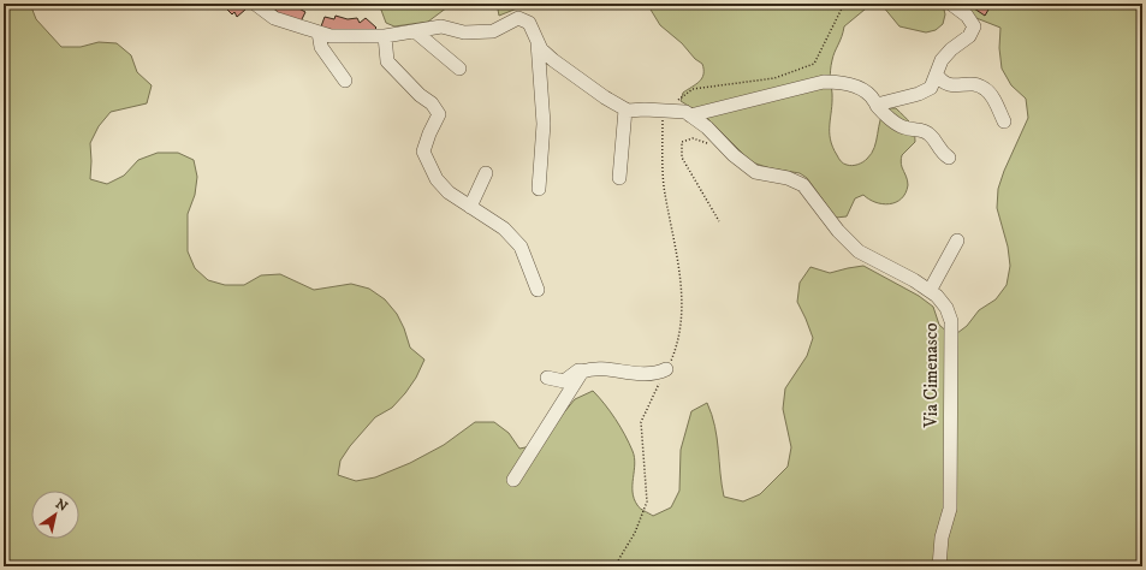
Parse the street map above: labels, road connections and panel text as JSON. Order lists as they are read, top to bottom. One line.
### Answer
{"streets":{"street":["Via Cimenasco"]},"north":"top right"}
